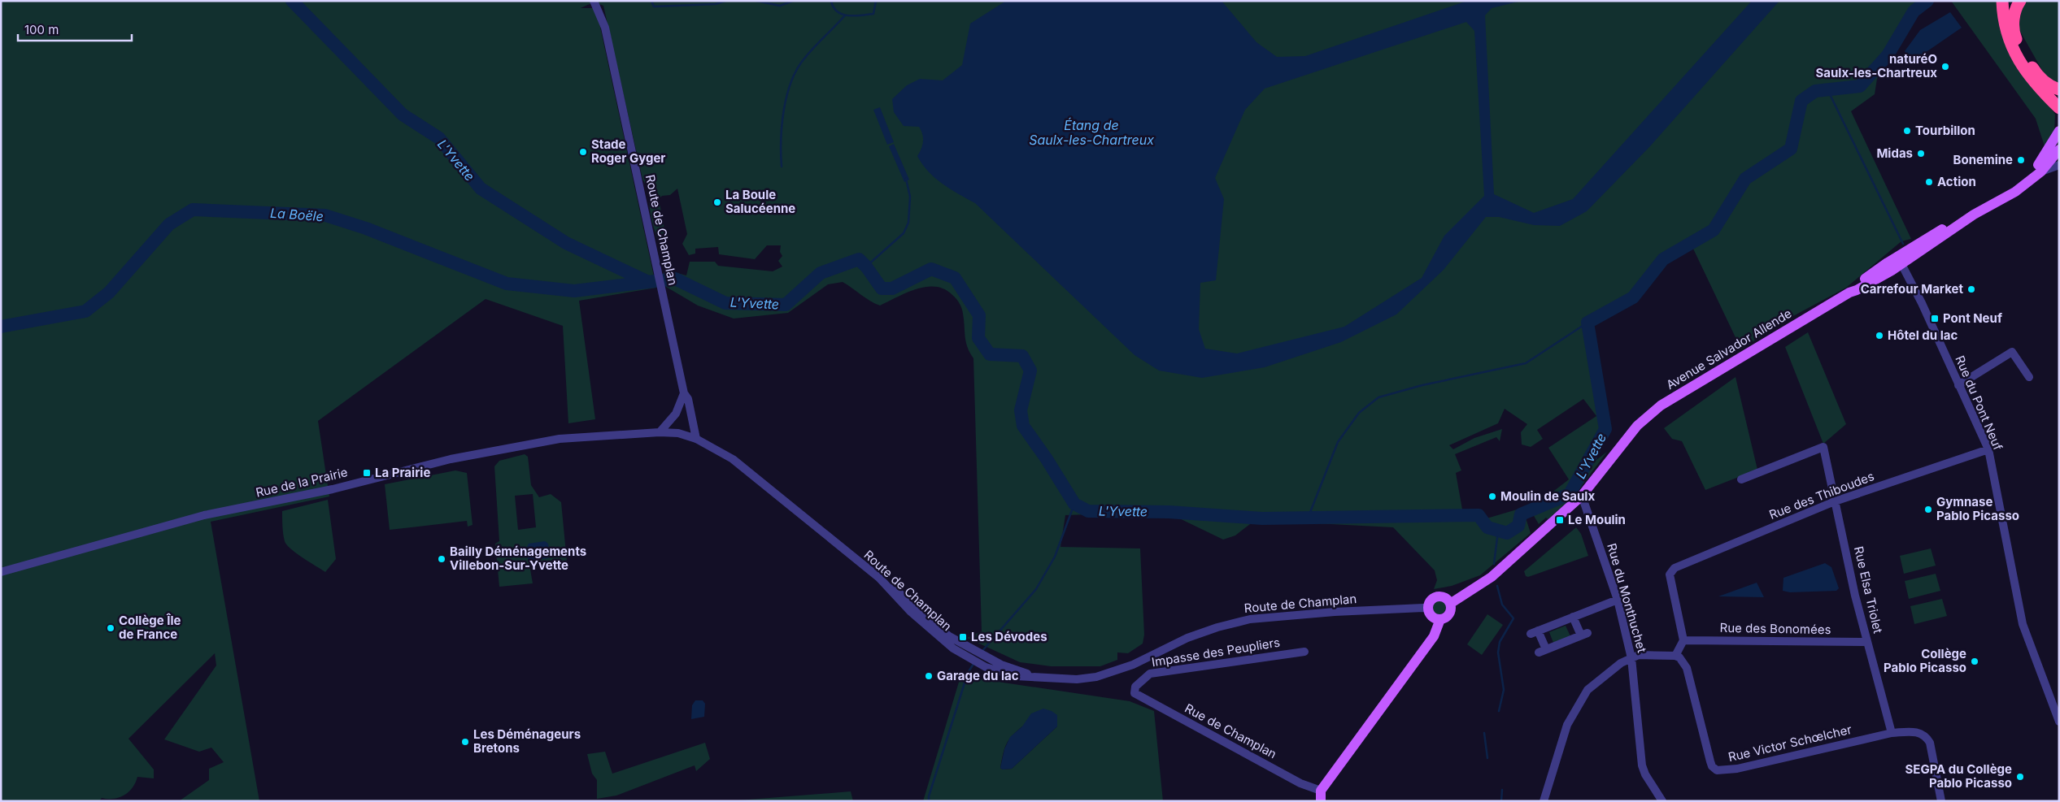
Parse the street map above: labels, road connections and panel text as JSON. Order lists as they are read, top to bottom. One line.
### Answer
{"streets":{"main road":["Avenue Salvador Allende"],"street":["Route de Champlan","Rue du Pont Neuf","Rue de la Prairie","Rue des Thiboudes","Rue Elsa Triolet","Rue du Monthuchet","Rue des Bonomées","Impasse des Peupliers","Rue de Champlan","Rue Victor Schœlcher"]},"crossings":[["Route de Champlan","Avenue Salvador Allende"],["Route de Champlan","Rue de la Prairie"],["Avenue Salvador Allende","Rue du Pont Neuf"],["Avenue Salvador Allende","Rue du Monthuchet"],["Rue du Pont Neuf","Rue des Thiboudes"],["Rue des Thiboudes","Rue Elsa Triolet"],["Rue des Thiboudes","Rue des Bonomées"],["Rue Elsa Triolet","Rue des Bonomées"],["Rue Elsa Triolet","Rue Victor Schœlcher"],["Impasse des Peupliers","Rue de Champlan"]],"water":["Étang de Saulx-les-Chartreux","L'Yvette","La Boële"],"places":{"other":["naturéO Saulx-les-Chartreux","Tourbillon","Stade Roger Gyger","Midas","Bonemine","Action","La Boule Salucéenne","Carrefour Market","Hôtel du lac","Moulin de Saulx","Gymnase Pablo Picasso","Bailly Déménagements Villebon-Sur-Yvette","Collège Île de France","Collège Pablo Picasso","Garage du lac","Les Déménageurs Bretons","SEGPA du Collège Pablo Picasso"],"transit":["Pont Neuf","La Prairie","Le Moulin","Les Dévodes"]},"scale_bar":"100 m"}
